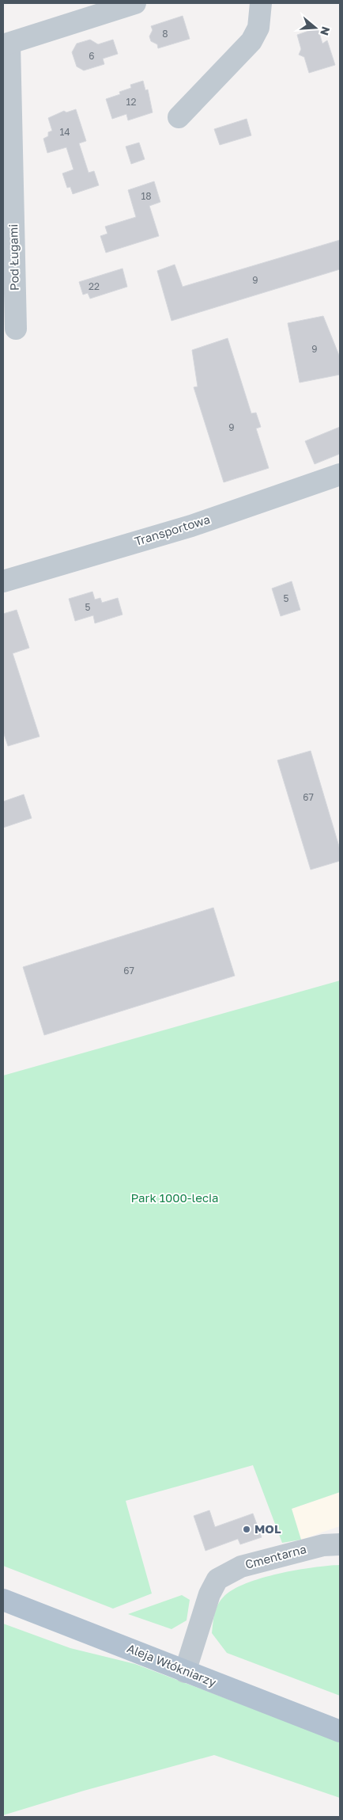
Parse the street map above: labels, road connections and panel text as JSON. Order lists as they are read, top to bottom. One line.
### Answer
{"streets":{"main road":["Aleja Włókniarzy"],"street":["Pod Ługami","Transportowa","Cmentarna"]},"crossings":[["Cmentarna","Aleja Włókniarzy"]],"parks":["Park 1000-lecia"],"places":["MOL"],"house_numbers":["8","6","12","14","18","9","22","9","9","5","5","67","67"],"north":"right"}
